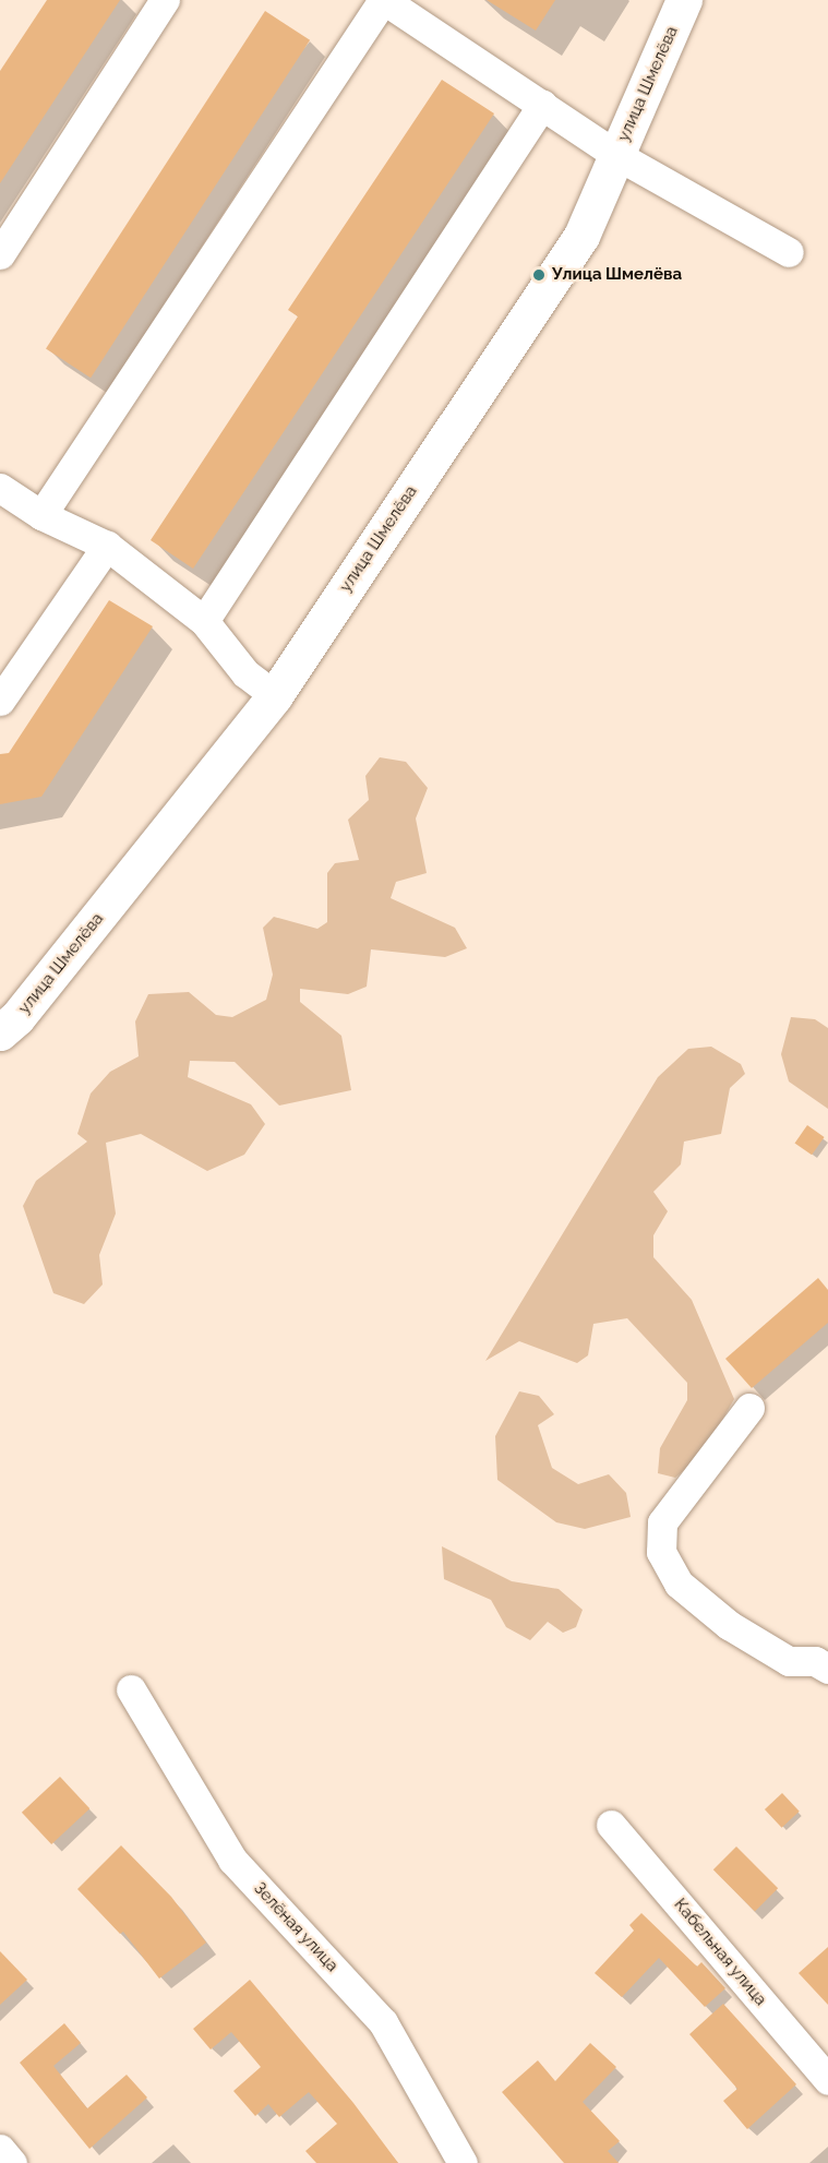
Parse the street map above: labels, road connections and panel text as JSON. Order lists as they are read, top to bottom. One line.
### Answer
{"streets":{"main road":["улица Шмелёва"],"street":["Зелёная улица","Кабельная улица"]},"places":["Улица Шмелёва"]}
